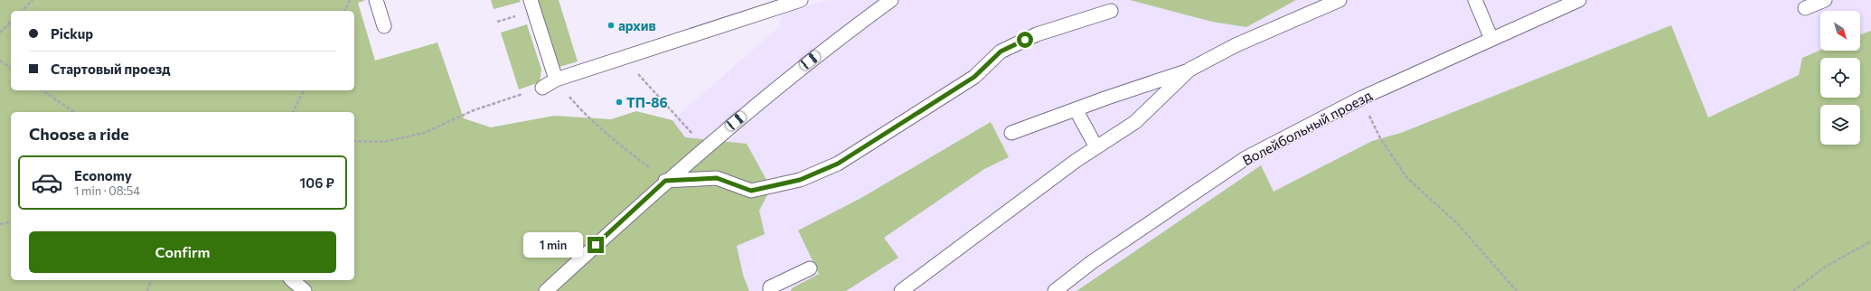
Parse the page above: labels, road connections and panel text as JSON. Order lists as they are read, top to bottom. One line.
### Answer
{"streets":{"lane":["Волейбольный проезд"]},"places":["архив","ТП-86"],"north":"bottom right","page":{"banner":["Pickup","Стартовый проезд"],"heading":"Choose a ride","list":[{"name":"Economy","note":"1 min · 08:54","value":"106 ₽"}],"buttons":"Confirm","bubble":"1 min"}}
